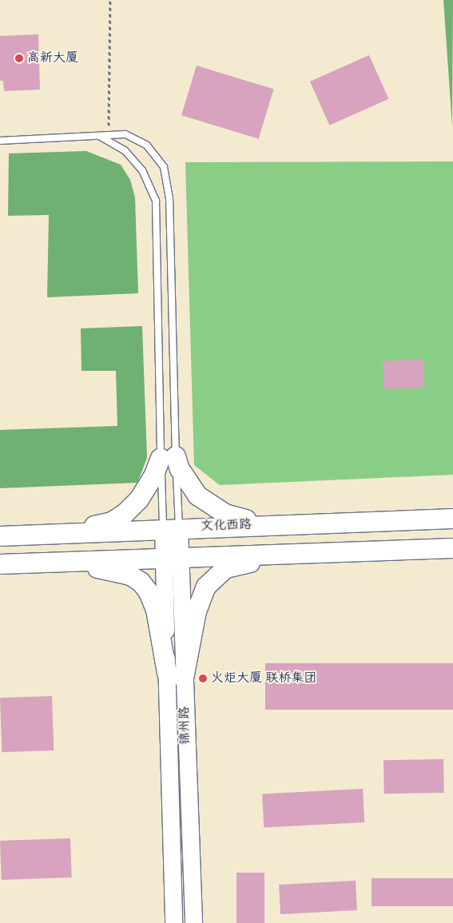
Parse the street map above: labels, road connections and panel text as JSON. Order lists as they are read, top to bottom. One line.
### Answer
{"streets":{"main road":["文化西路","锦州路"]},"crossings":[["文化西路","锦州路"]],"places":["高新大厦","火炬大厦 联桥集团"]}
